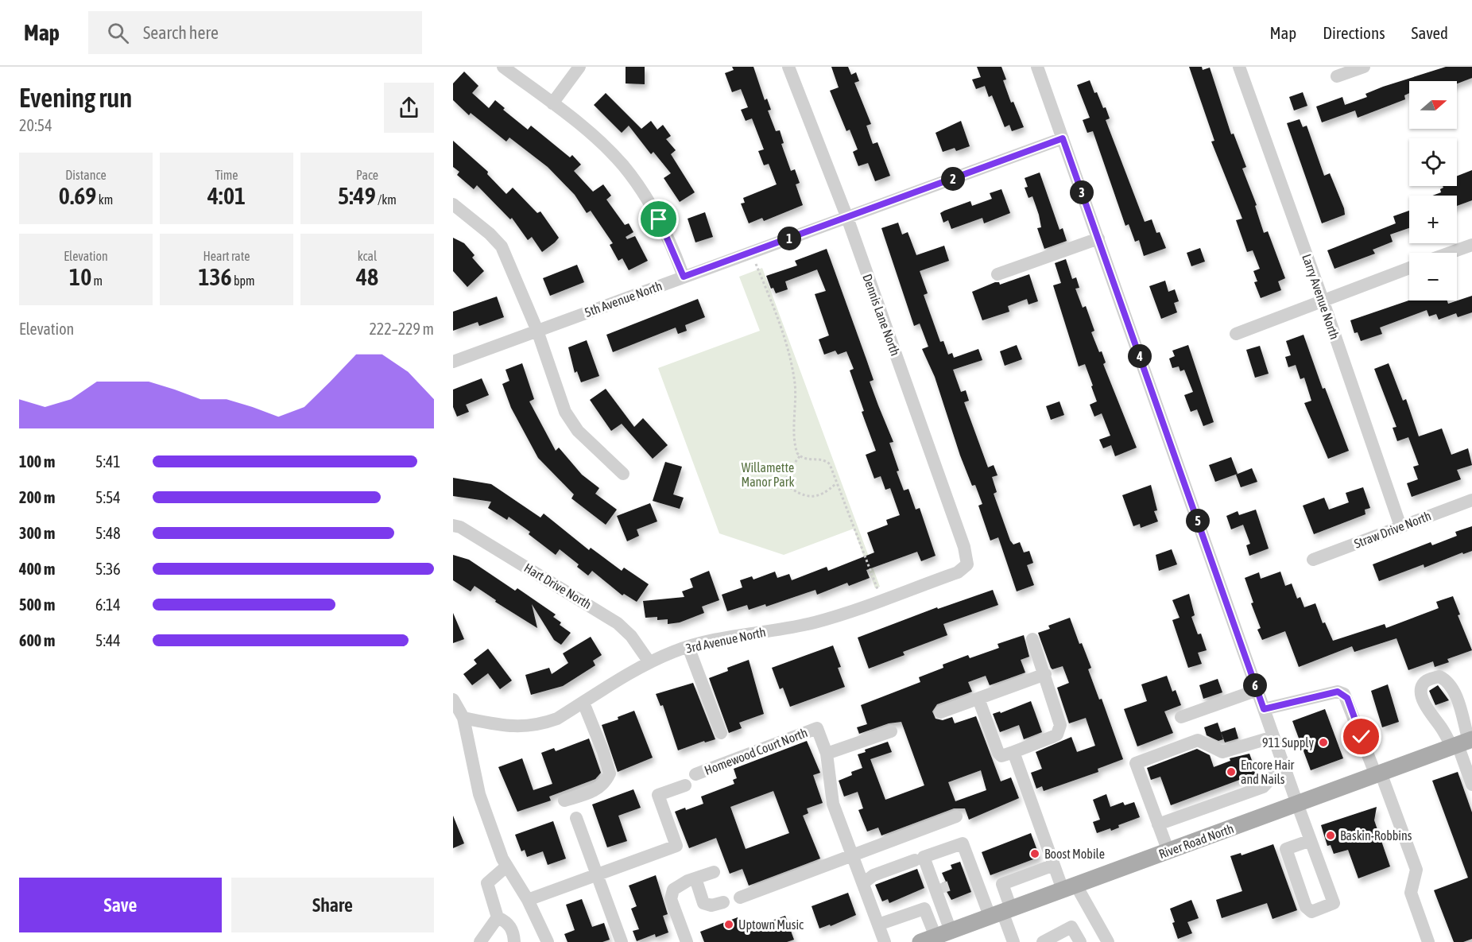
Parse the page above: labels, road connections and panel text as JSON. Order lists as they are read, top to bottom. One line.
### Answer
{"streets":{"main road":["River Road North"],"street":["Larry Avenue North","5th Avenue North","Dennis Lane North","Straw Drive North","Hart Drive North","3rd Avenue North","Homewood Court North"]},"crossings":[["Larry Avenue North","Straw Drive North"],["5th Avenue North","Dennis Lane North"],["Dennis Lane North","3rd Avenue North"],["Hart Drive North","3rd Avenue North"]],"parks":["Willamette Manor Park"],"places":["911 Supply","Encore Hair and Nails","Baskin-Robbins","Boost Mobile","Uptown Music"],"north":"right","page":{"header":"Map","search":"Search here","nav":["Map","Directions","Saved"],"heading":["Evening run","20:54"],"map_buttons":["+","−"],"stats":[["Distance","0.69 km"],["Time","4:01"],["Pace","5:49 /km"],["Elevation","10 m"],["Heart rate","136 bpm"],["kcal","48"]],"pins":["2","3","1","4","5","6"],"chart":["Elevation","222–229 m"],"list":[{"name":"100 m","note":"5:41"},{"name":"200 m","note":"5:54"},{"name":"300 m","note":"5:48"},{"name":"400 m","note":"5:36"},{"name":"500 m","note":"6:14"},{"name":"600 m","note":"5:44"}],"buttons":["Save","Share"]}}
